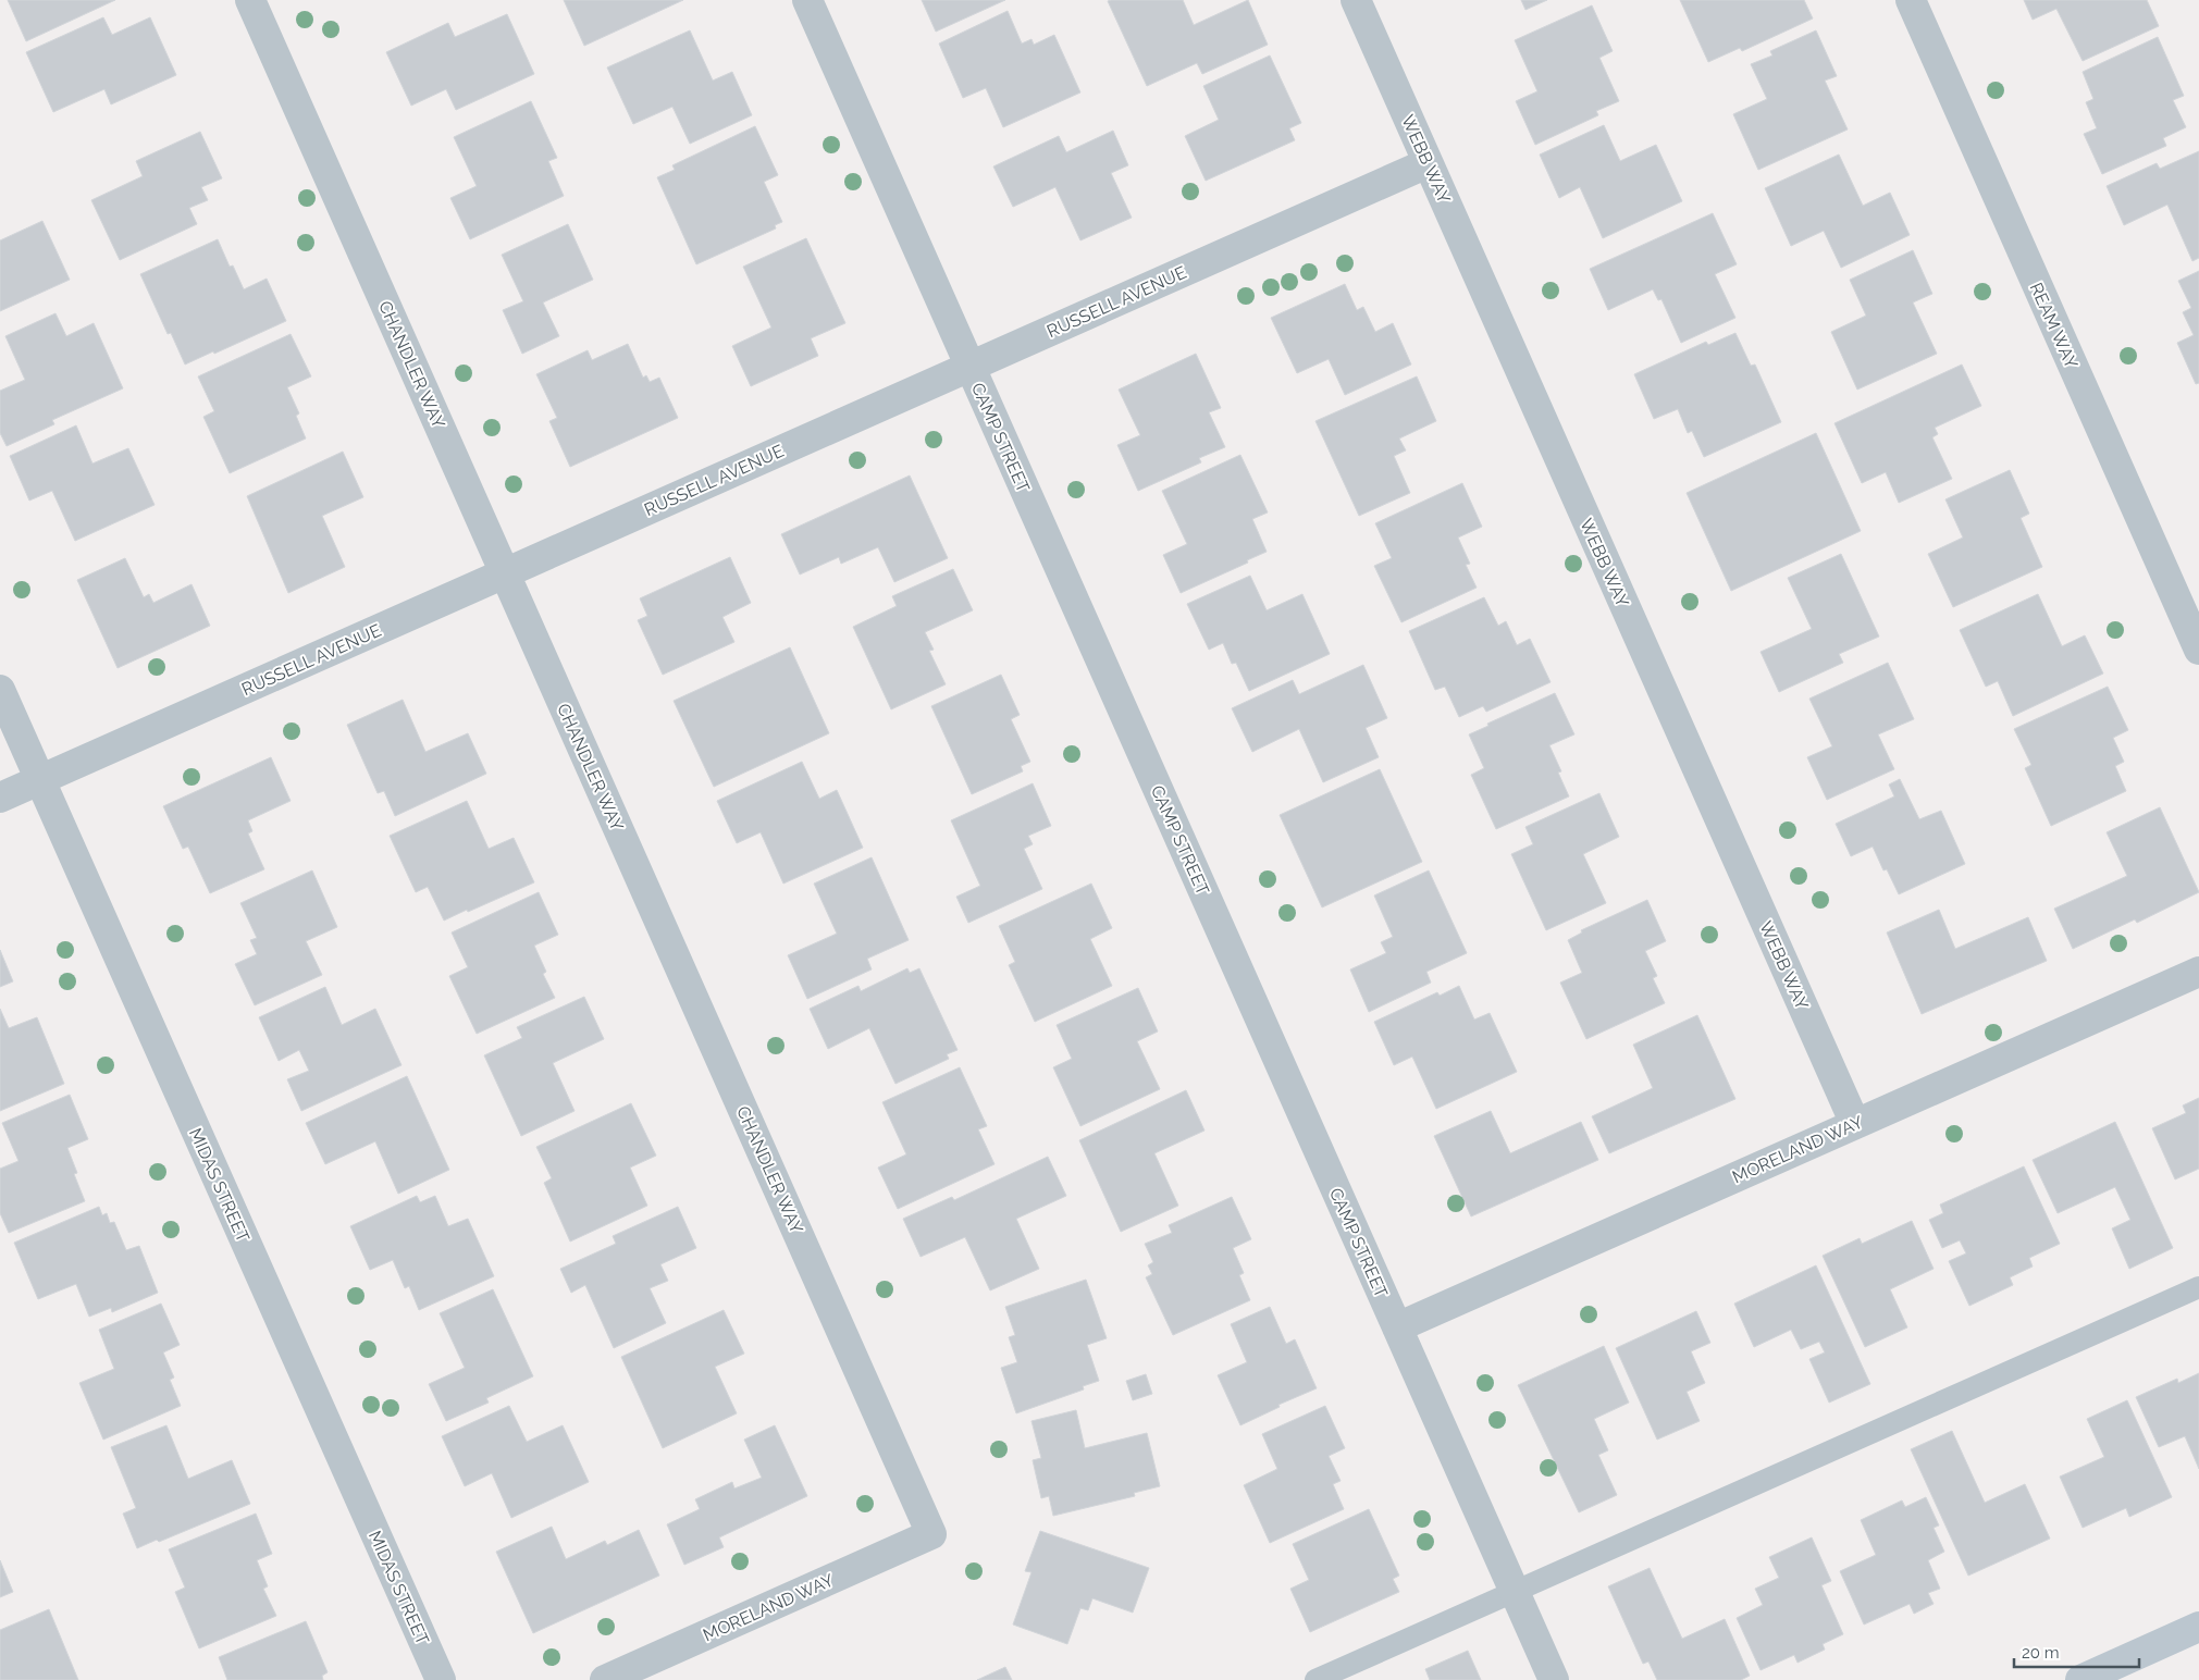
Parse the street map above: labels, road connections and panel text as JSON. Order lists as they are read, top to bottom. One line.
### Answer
{"streets":{"street":["WEBB WAY","RUSSELL AVENUE","REAM WAY","CHANDLER WAY","CAMP STREET","MORELAND WAY","MIDAS STREET"]},"crossings":[["WEBB WAY","RUSSELL AVENUE"],["WEBB WAY","MORELAND WAY"],["RUSSELL AVENUE","CHANDLER WAY"],["RUSSELL AVENUE","CAMP STREET"],["RUSSELL AVENUE","MIDAS STREET"],["CHANDLER WAY","MORELAND WAY"],["CAMP STREET","MORELAND WAY"]],"scale_bar":"20 m"}
